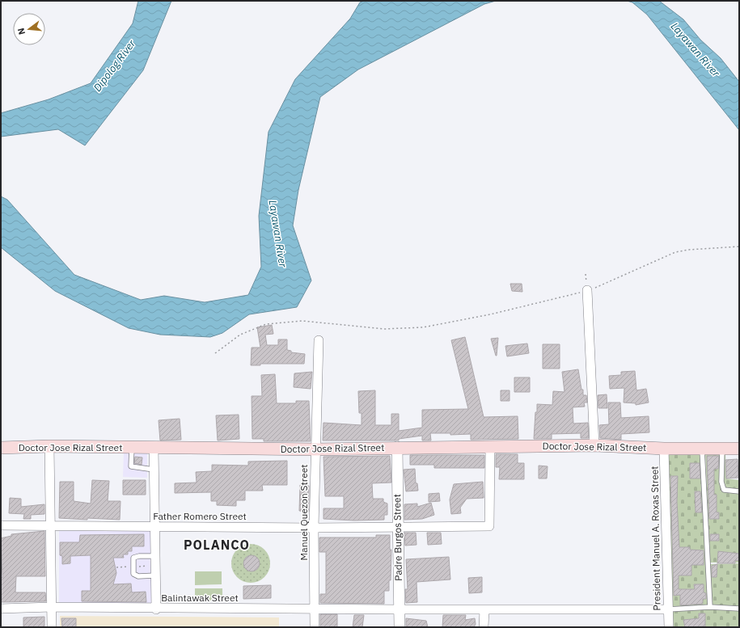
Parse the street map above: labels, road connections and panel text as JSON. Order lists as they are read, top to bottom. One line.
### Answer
{"streets":{"main road":["Doctor Jose Rizal Street"],"street":["Manuel Quezon Street","Father Romero Street","Padre Burgos Street","President Manuel A. Roxas Street","Balintawak Street"]},"crossings":[["Doctor Jose Rizal Street","Manuel Quezon Street"],["Doctor Jose Rizal Street","Father Romero Street"],["Doctor Jose Rizal Street","Padre Burgos Street"],["Doctor Jose Rizal Street","President Manuel A. Roxas Street"],["Manuel Quezon Street","Father Romero Street"],["Manuel Quezon Street","Balintawak Street"],["Father Romero Street","Padre Burgos Street"],["Padre Burgos Street","Balintawak Street"],["President Manuel A. Roxas Street","Balintawak Street"]],"districts":["POLANCO"],"water":["Layawan River","Dipolog River"],"north":"left"}
